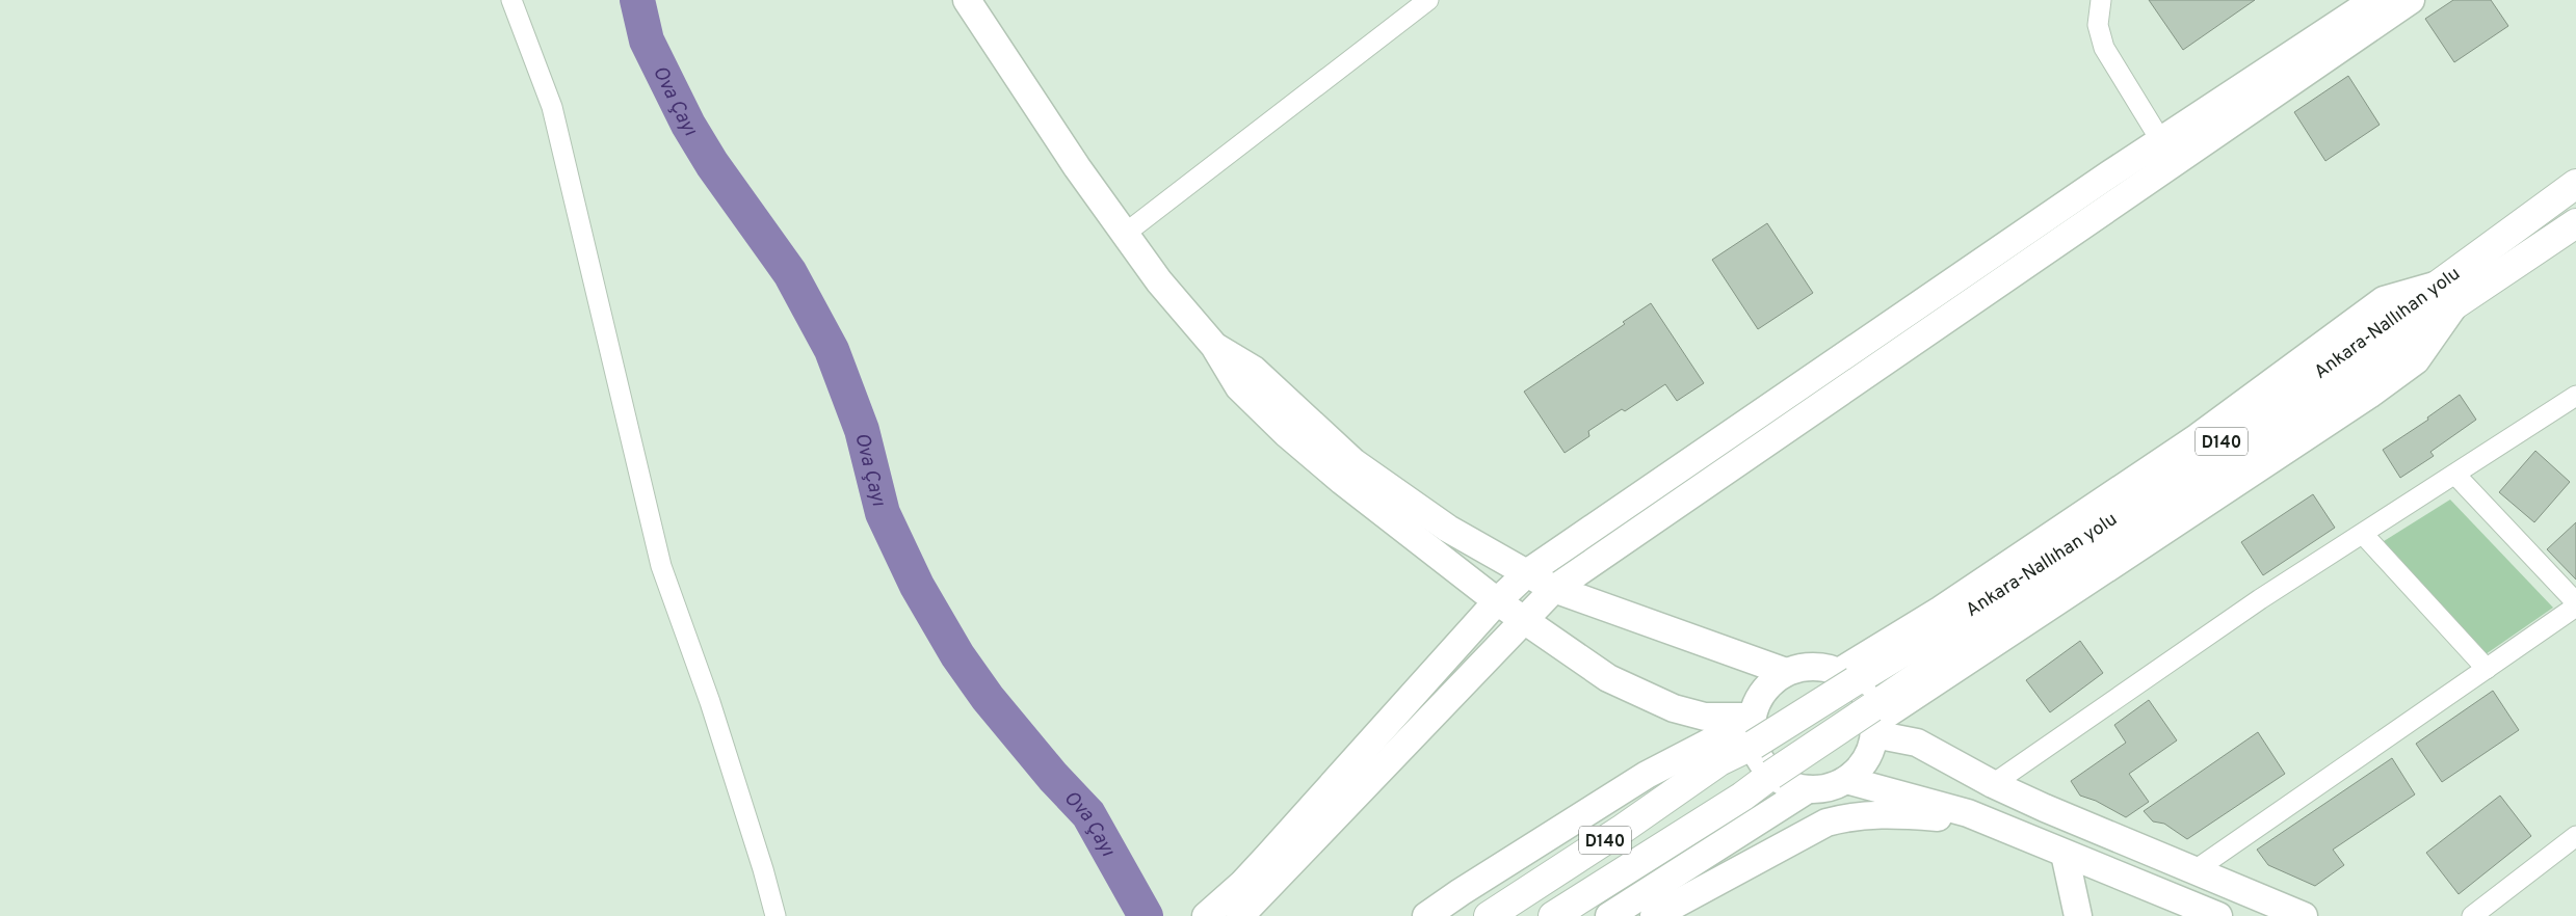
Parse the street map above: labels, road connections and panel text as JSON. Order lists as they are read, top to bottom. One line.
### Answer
{"streets":{"highway":["Ankara-Nallıhan yolu","D140"]},"water":["Ova Çayı"]}
